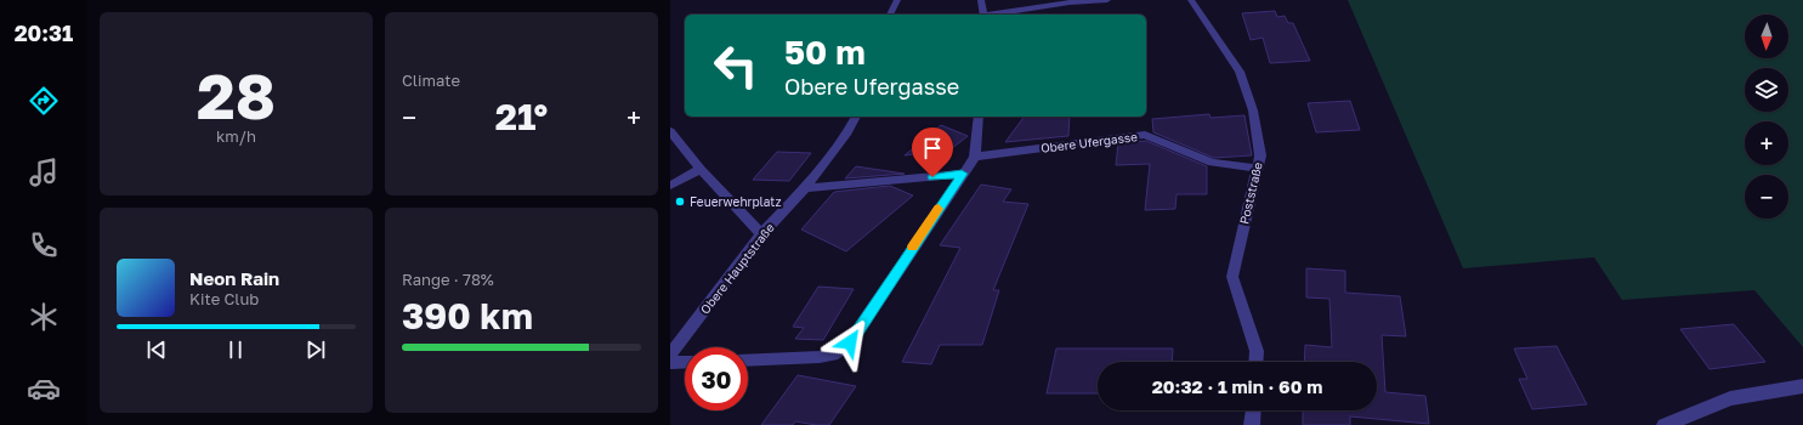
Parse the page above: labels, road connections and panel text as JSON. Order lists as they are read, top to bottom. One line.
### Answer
{"streets":{"street":["Obere Ufergasse","Poststraße","Obere Hauptstraße"]},"crossings":[["Obere Ufergasse","Poststraße"]],"places":["Feuerwehrplatz"],"north":"bottom","page":{"tabs":"20:31","tile":[["28","km/h"],"Climate",["Range · 78%","390 km"]],"map_buttons":["+","−"],"turn":["50 m","Obere Ufergasse"],"heat":["−","21°","+"],"song":["Neon Rain","Kite Club"],"limit":"30","trip":"20:32 · 1 min · 60 m"}}
